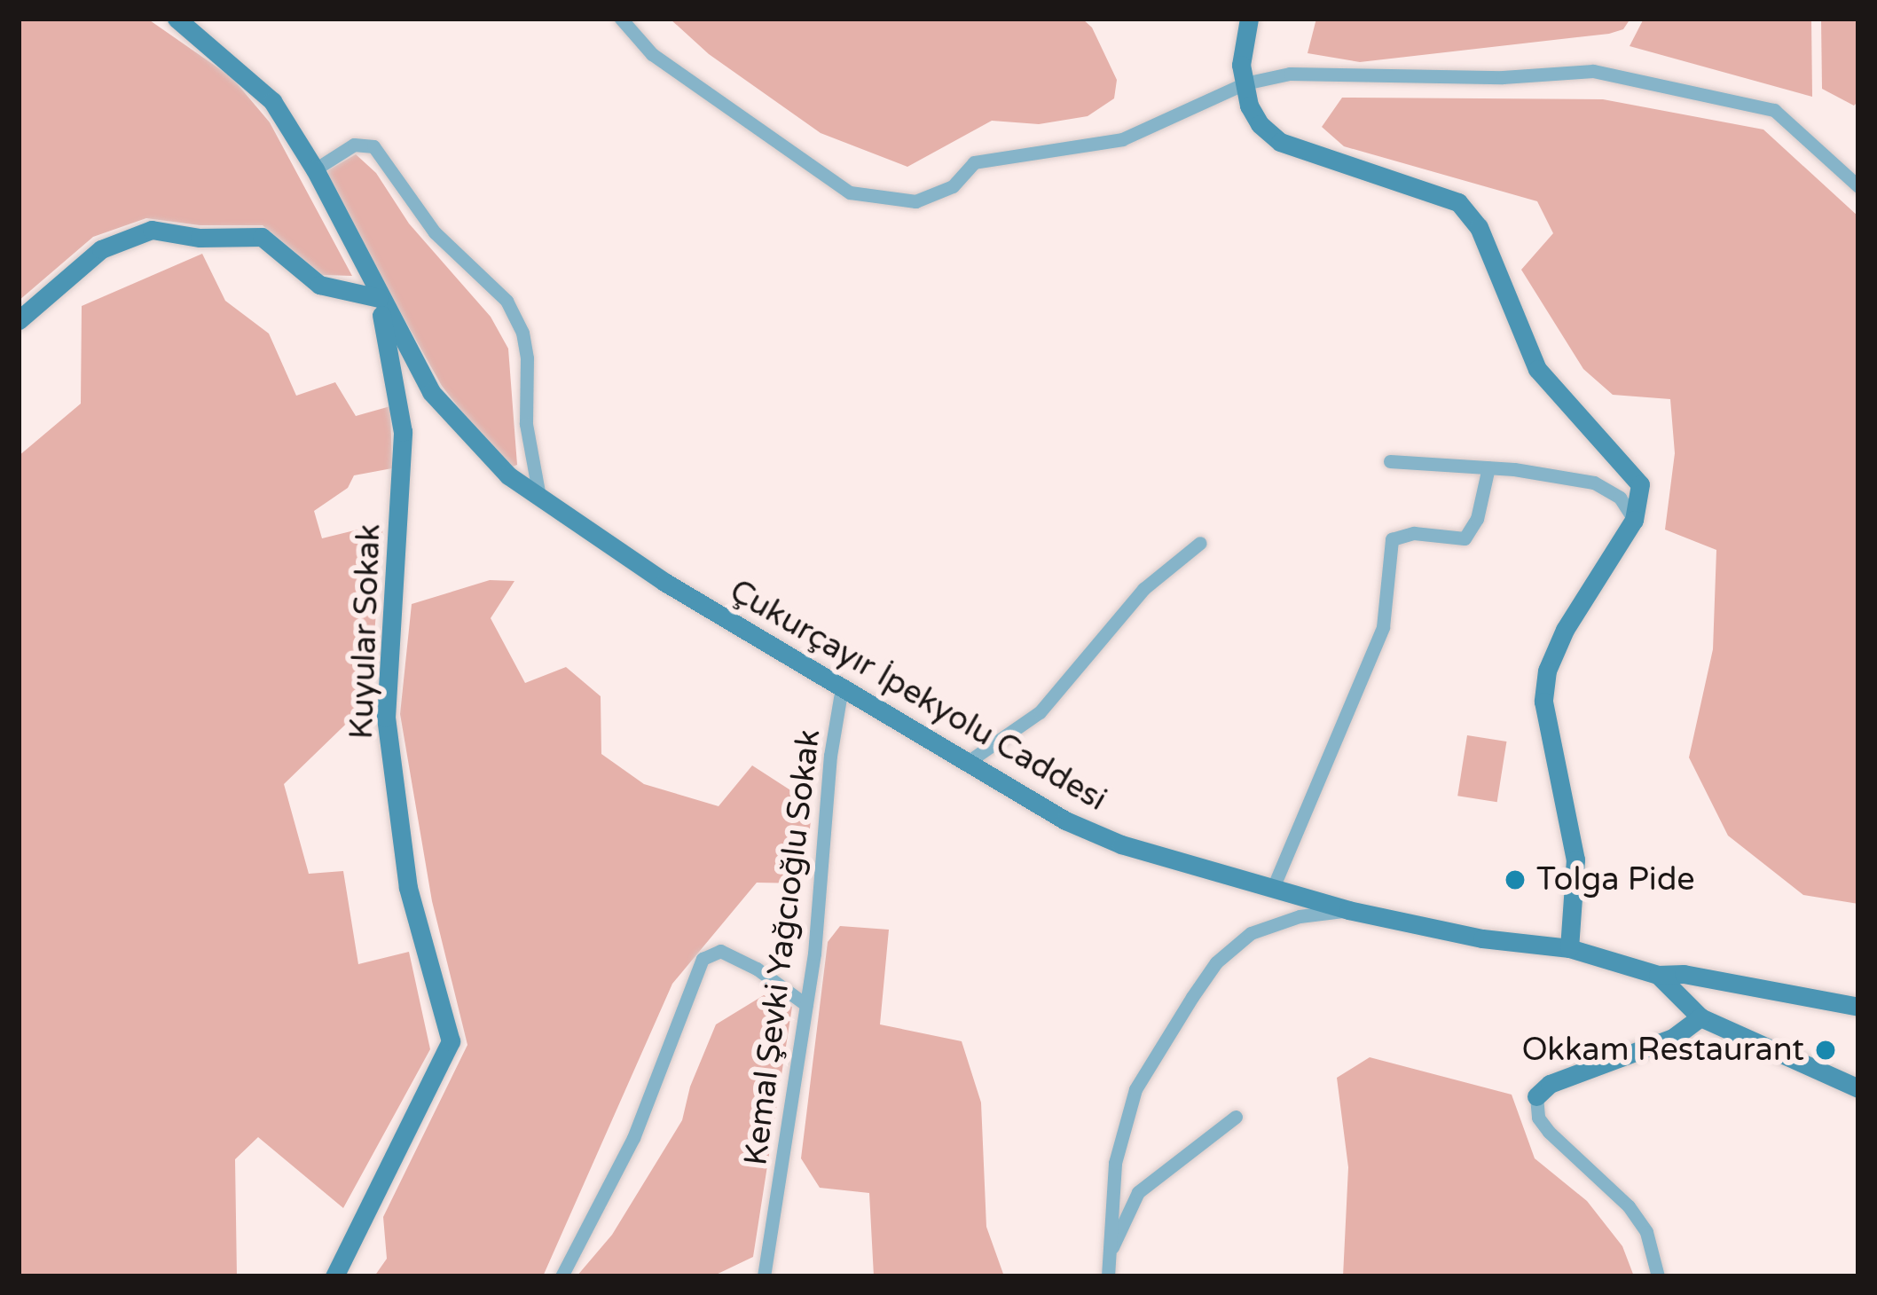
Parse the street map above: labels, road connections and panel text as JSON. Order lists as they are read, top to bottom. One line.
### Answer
{"streets":{"street":["Kuyular Sokak","Çukurçayır İpekyolu Caddesi","Kemal Şevki Yağcıoğlu Sokak"]},"crossings":[["Kuyular Sokak","Çukurçayır İpekyolu Caddesi"],["Çukurçayır İpekyolu Caddesi","Kemal Şevki Yağcıoğlu Sokak"]],"places":["Tolga Pide","Okkam Restaurant"]}
